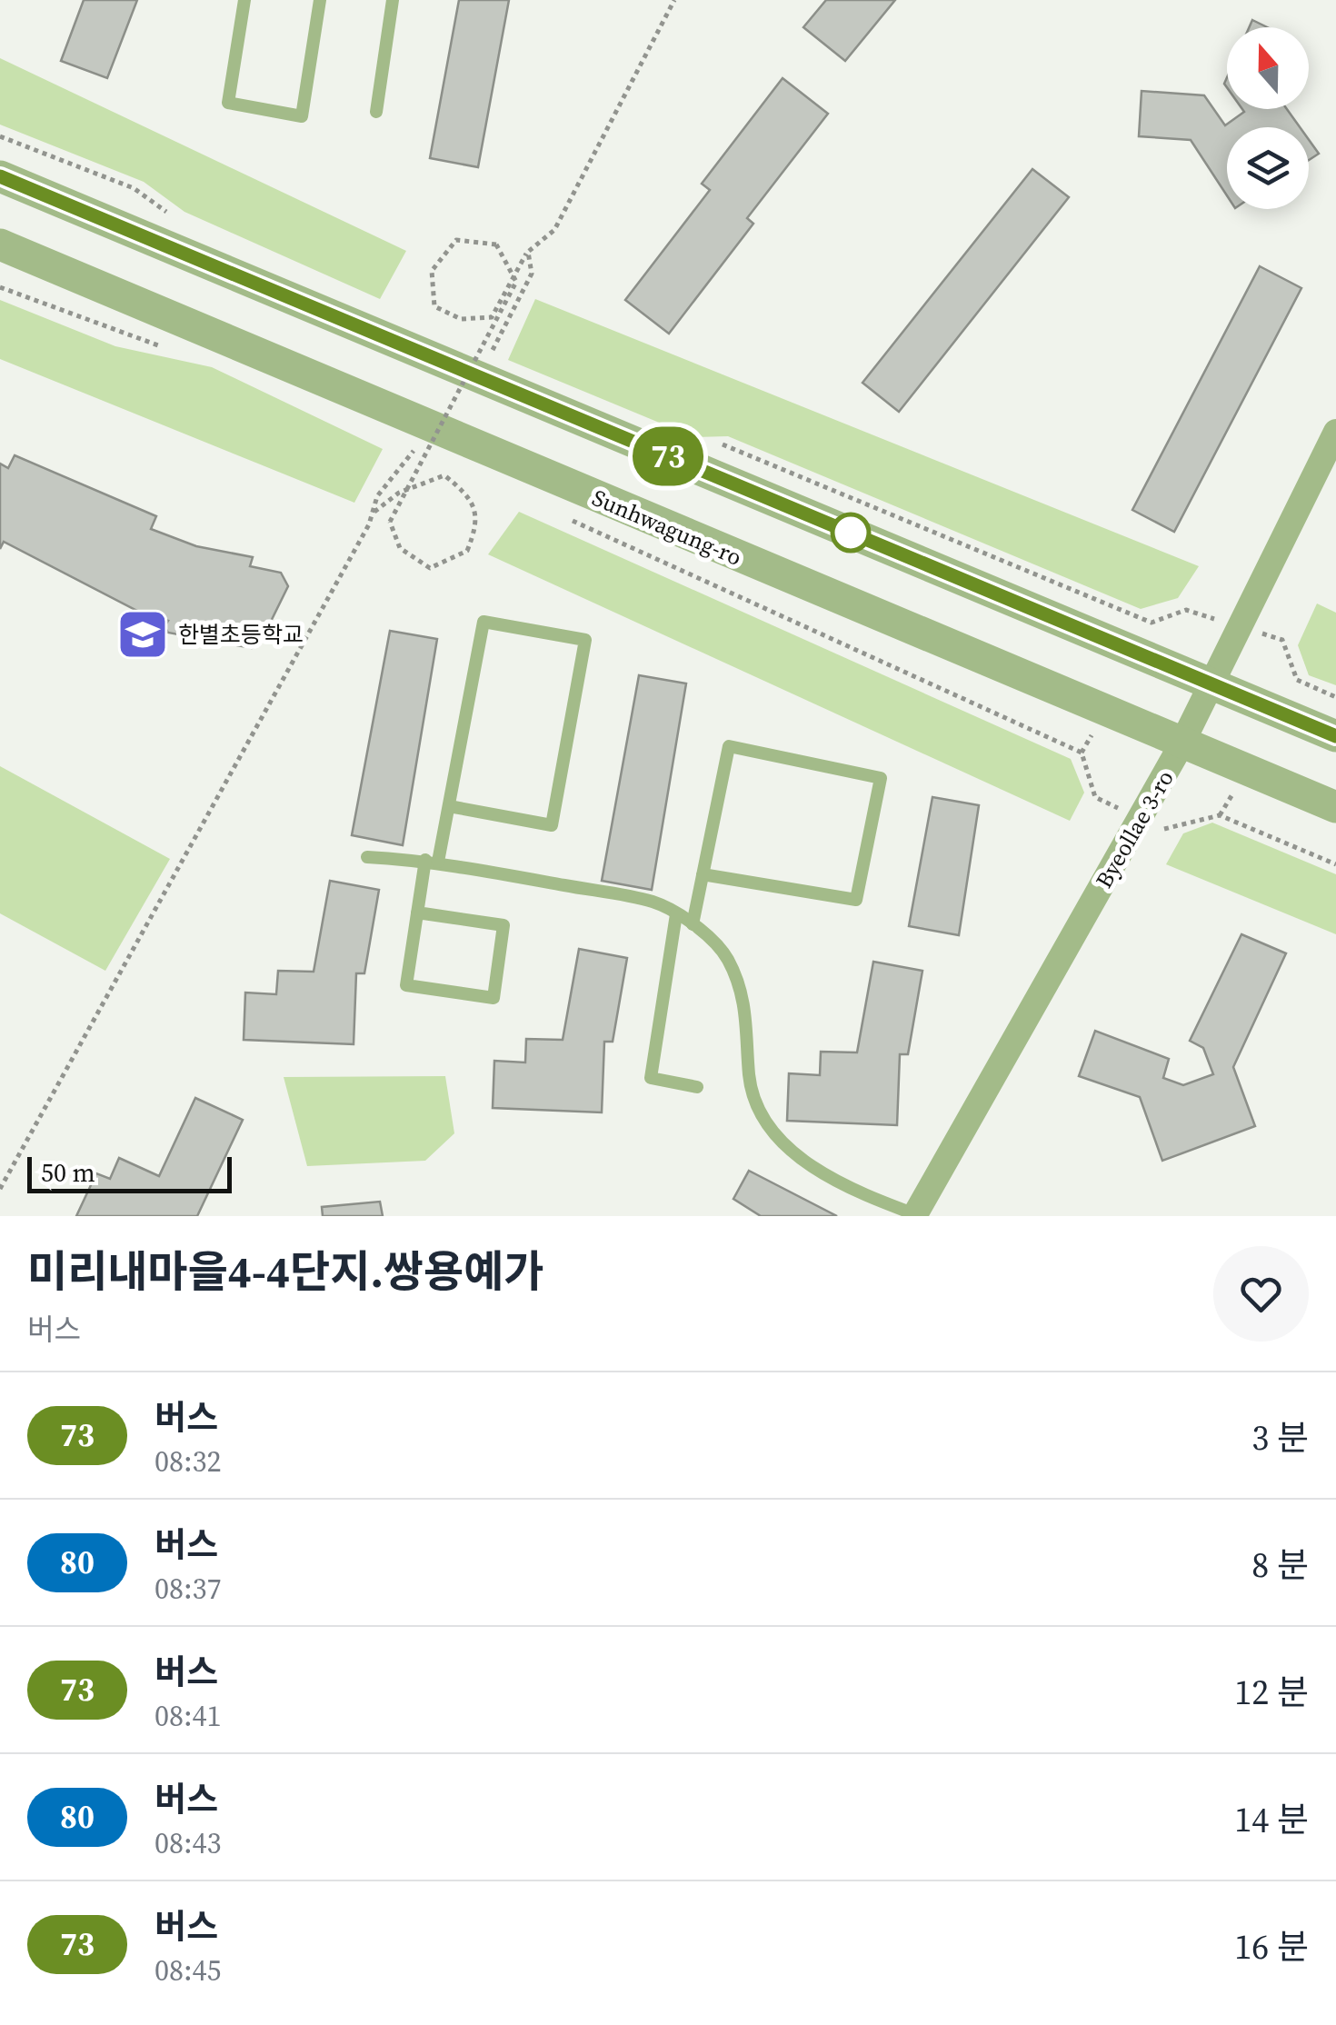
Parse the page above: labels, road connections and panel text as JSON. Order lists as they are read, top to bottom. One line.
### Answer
{"streets":{"street":["Sunhwagung-ro","Byeollae 3-ro"]},"crossings":[["Sunhwagung-ro","Byeollae 3-ro"]],"places":{"school or university":["한별초등학교"]},"lines":["bus line 73"],"scale_bar":"50 m","north":"top","page":{"on_map":"73","scale":"50 m","heading":["미리내마을4-4단지.쌍용예가","버스"],"list":[{"mark":"73","name":"버스","note":"08:32","value":"3 분"},{"mark":"80","name":"버스","note":"08:37","value":"8 분"},{"mark":"73","name":"버스","note":"08:41","value":"12 분"},{"mark":"80","name":"버스","note":"08:43","value":"14 분"},{"mark":"73","name":"버스","note":"08:45","value":"16 분"}]}}
